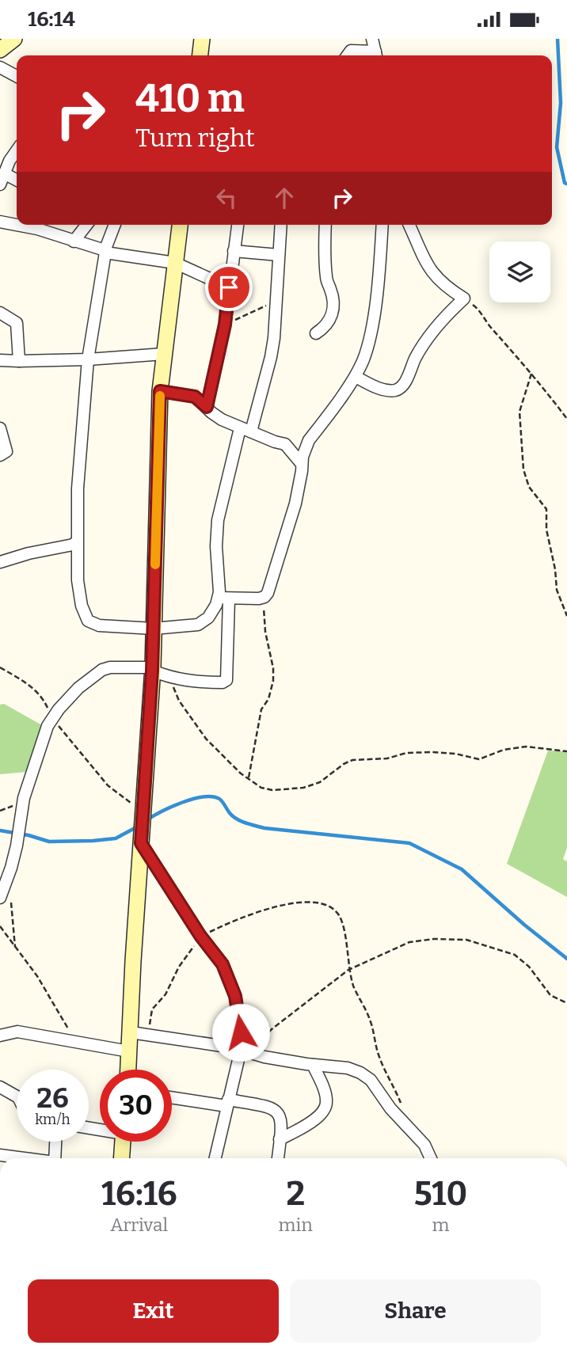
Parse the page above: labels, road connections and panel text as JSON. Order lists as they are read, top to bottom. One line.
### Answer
{"page":{"status":"16:14","turn":["410 m","Turn right"],"speed":"26 km/h","limit":"30","eta":["16:16","Arrival","2","min","510","m"],"buttons":["Exit","Share"]}}
